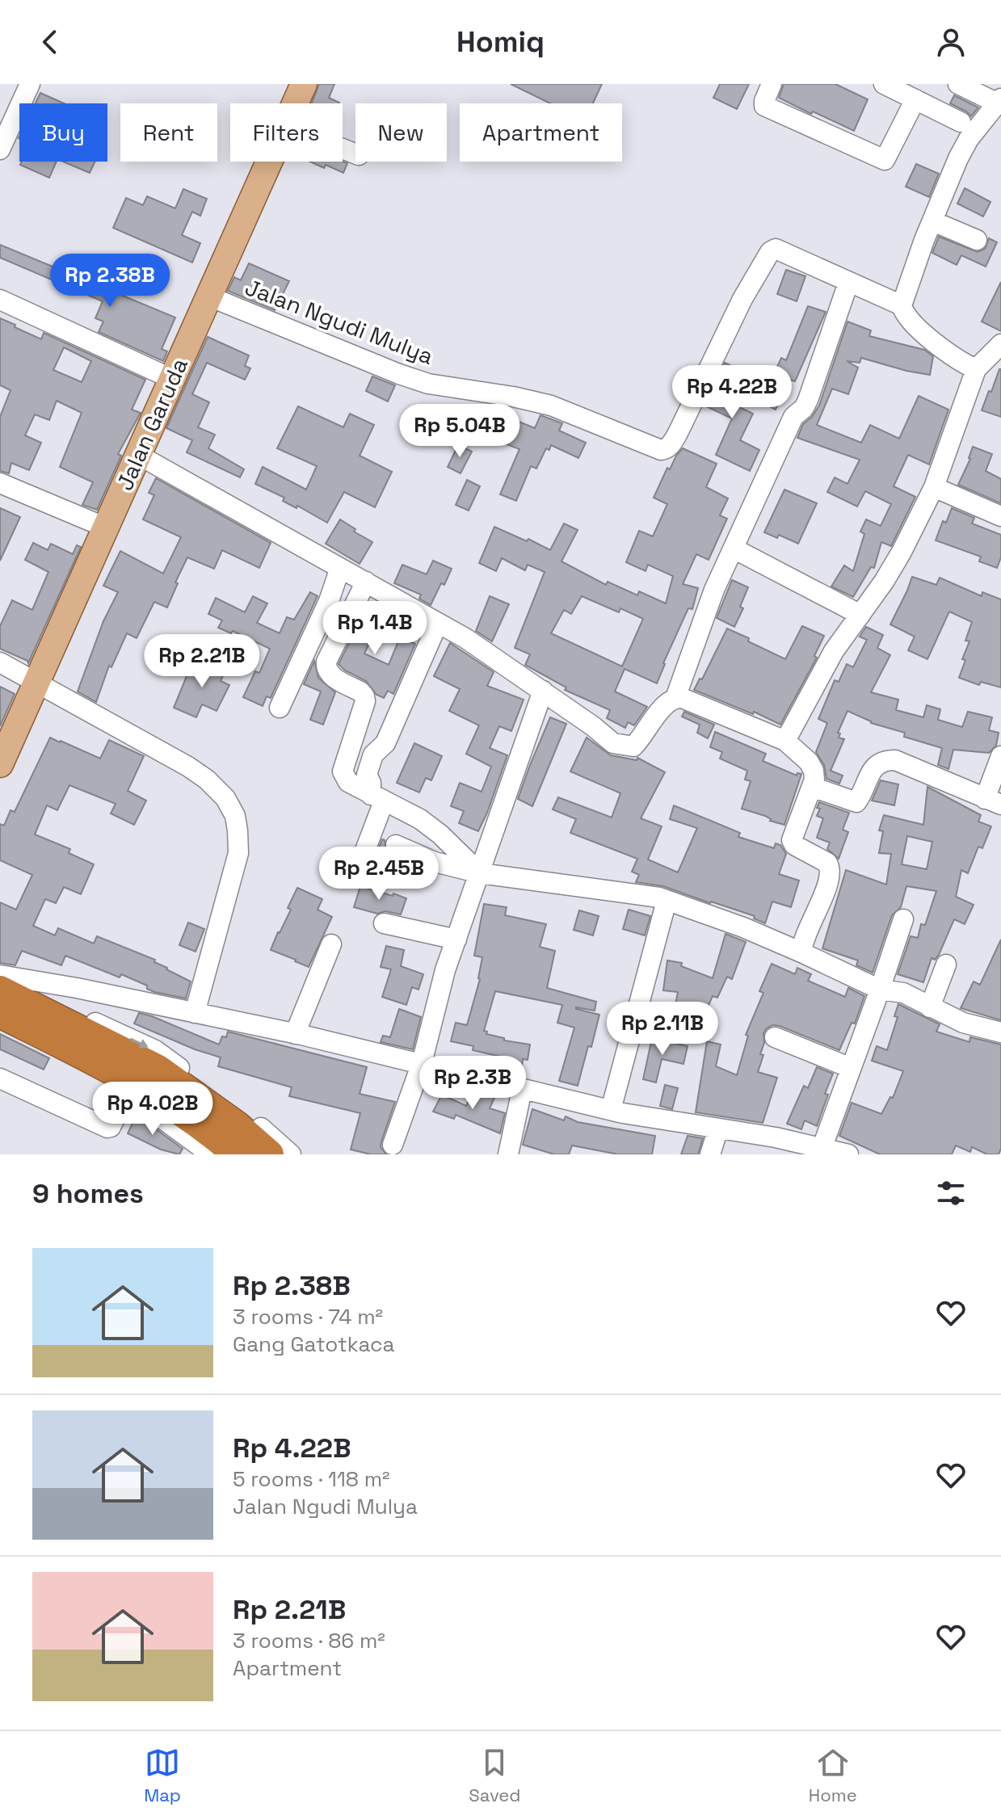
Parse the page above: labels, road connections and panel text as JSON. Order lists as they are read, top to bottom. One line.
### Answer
{"streets":{"main road":["Jalan Garuda"],"street":["Jalan Ngudi Mulya"]},"crossings":[["Jalan Ngudi Mulya","Jalan Garuda"]],"page":{"header":"Homiq","chip":["Buy","Rent","Filters","New","Apartment"],"price":["Rp 2.38B","Rp 4.22B","Rp 5.04B","Rp 1.4B","Rp 2.21B","Rp 2.45B","Rp 2.11B","Rp 2.3B","Rp 4.02B"],"heading":"9 homes","list":[{"name":"Rp 2.38B","note":"3 rooms · 74 m² · Gang Gatotkaca"},{"name":"Rp 4.22B","note":"5 rooms · 118 m² · Jalan Ngudi Mulya"},{"name":"Rp 2.21B","note":"3 rooms · 86 m² · Apartment"}],"tabs":["Map","Saved","Home"]}}
